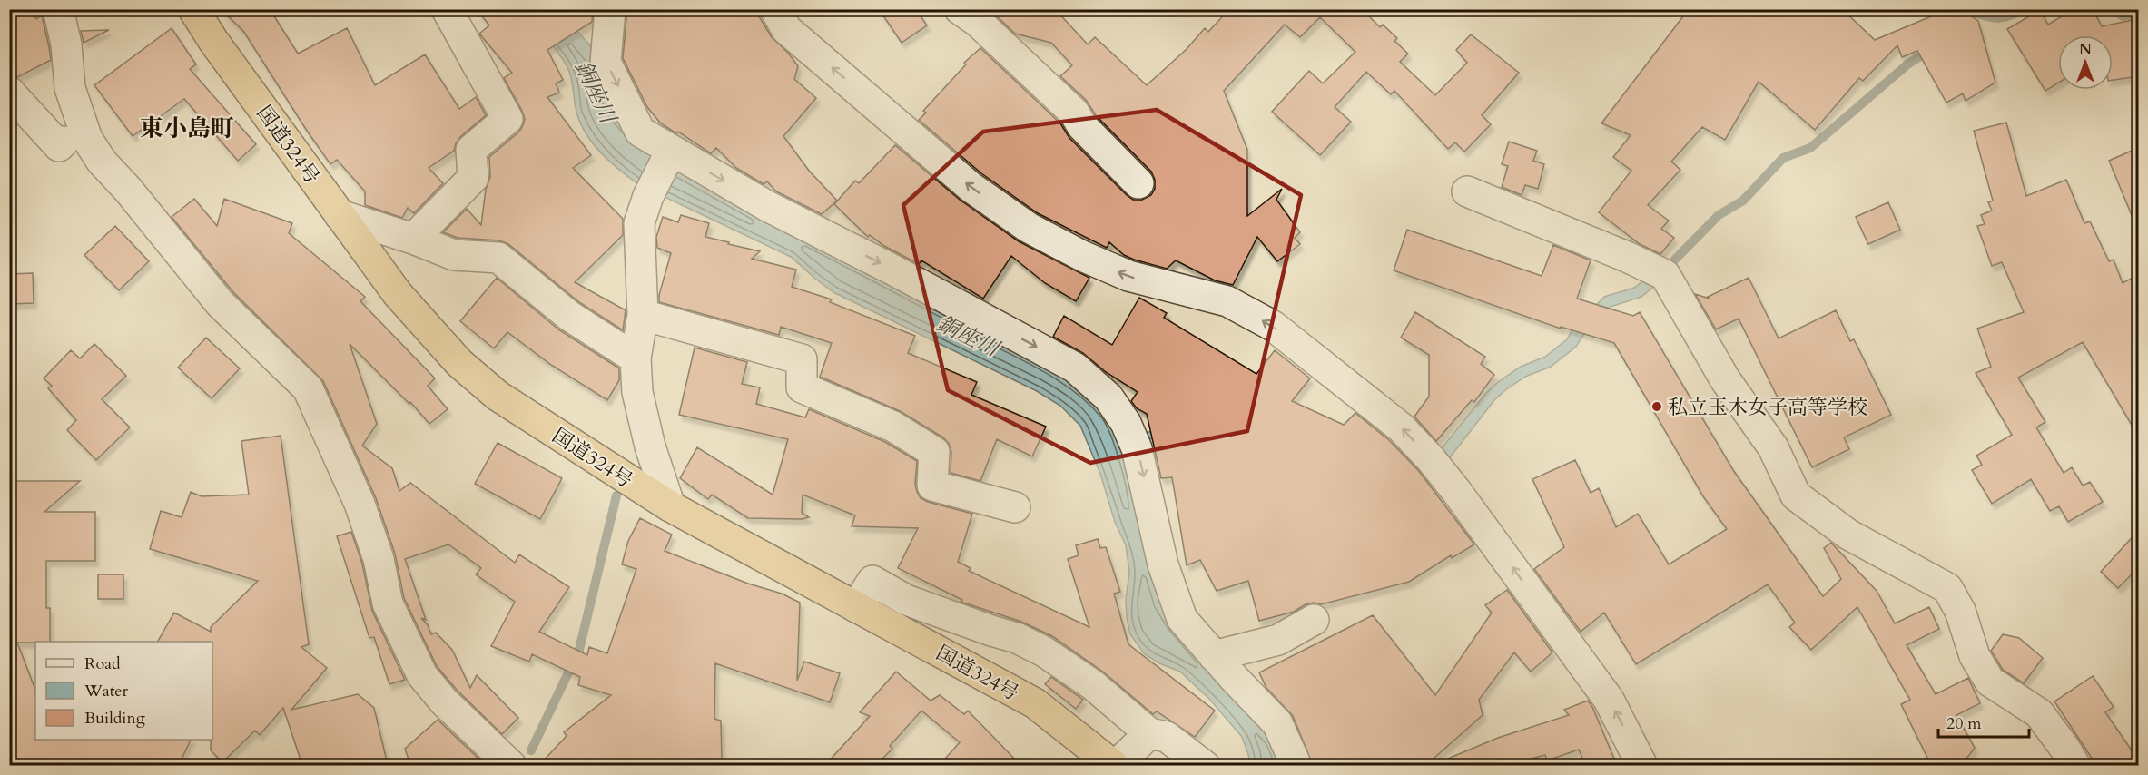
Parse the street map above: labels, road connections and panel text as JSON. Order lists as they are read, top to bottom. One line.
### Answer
{"streets":{"highway":["国道324号"]},"districts":["東小島町"],"water":["銅座川"],"places":["私立玉木女子高等学校"],"legend":["Road","Water","Building"],"scale_bar":"20 m","north":"top"}
